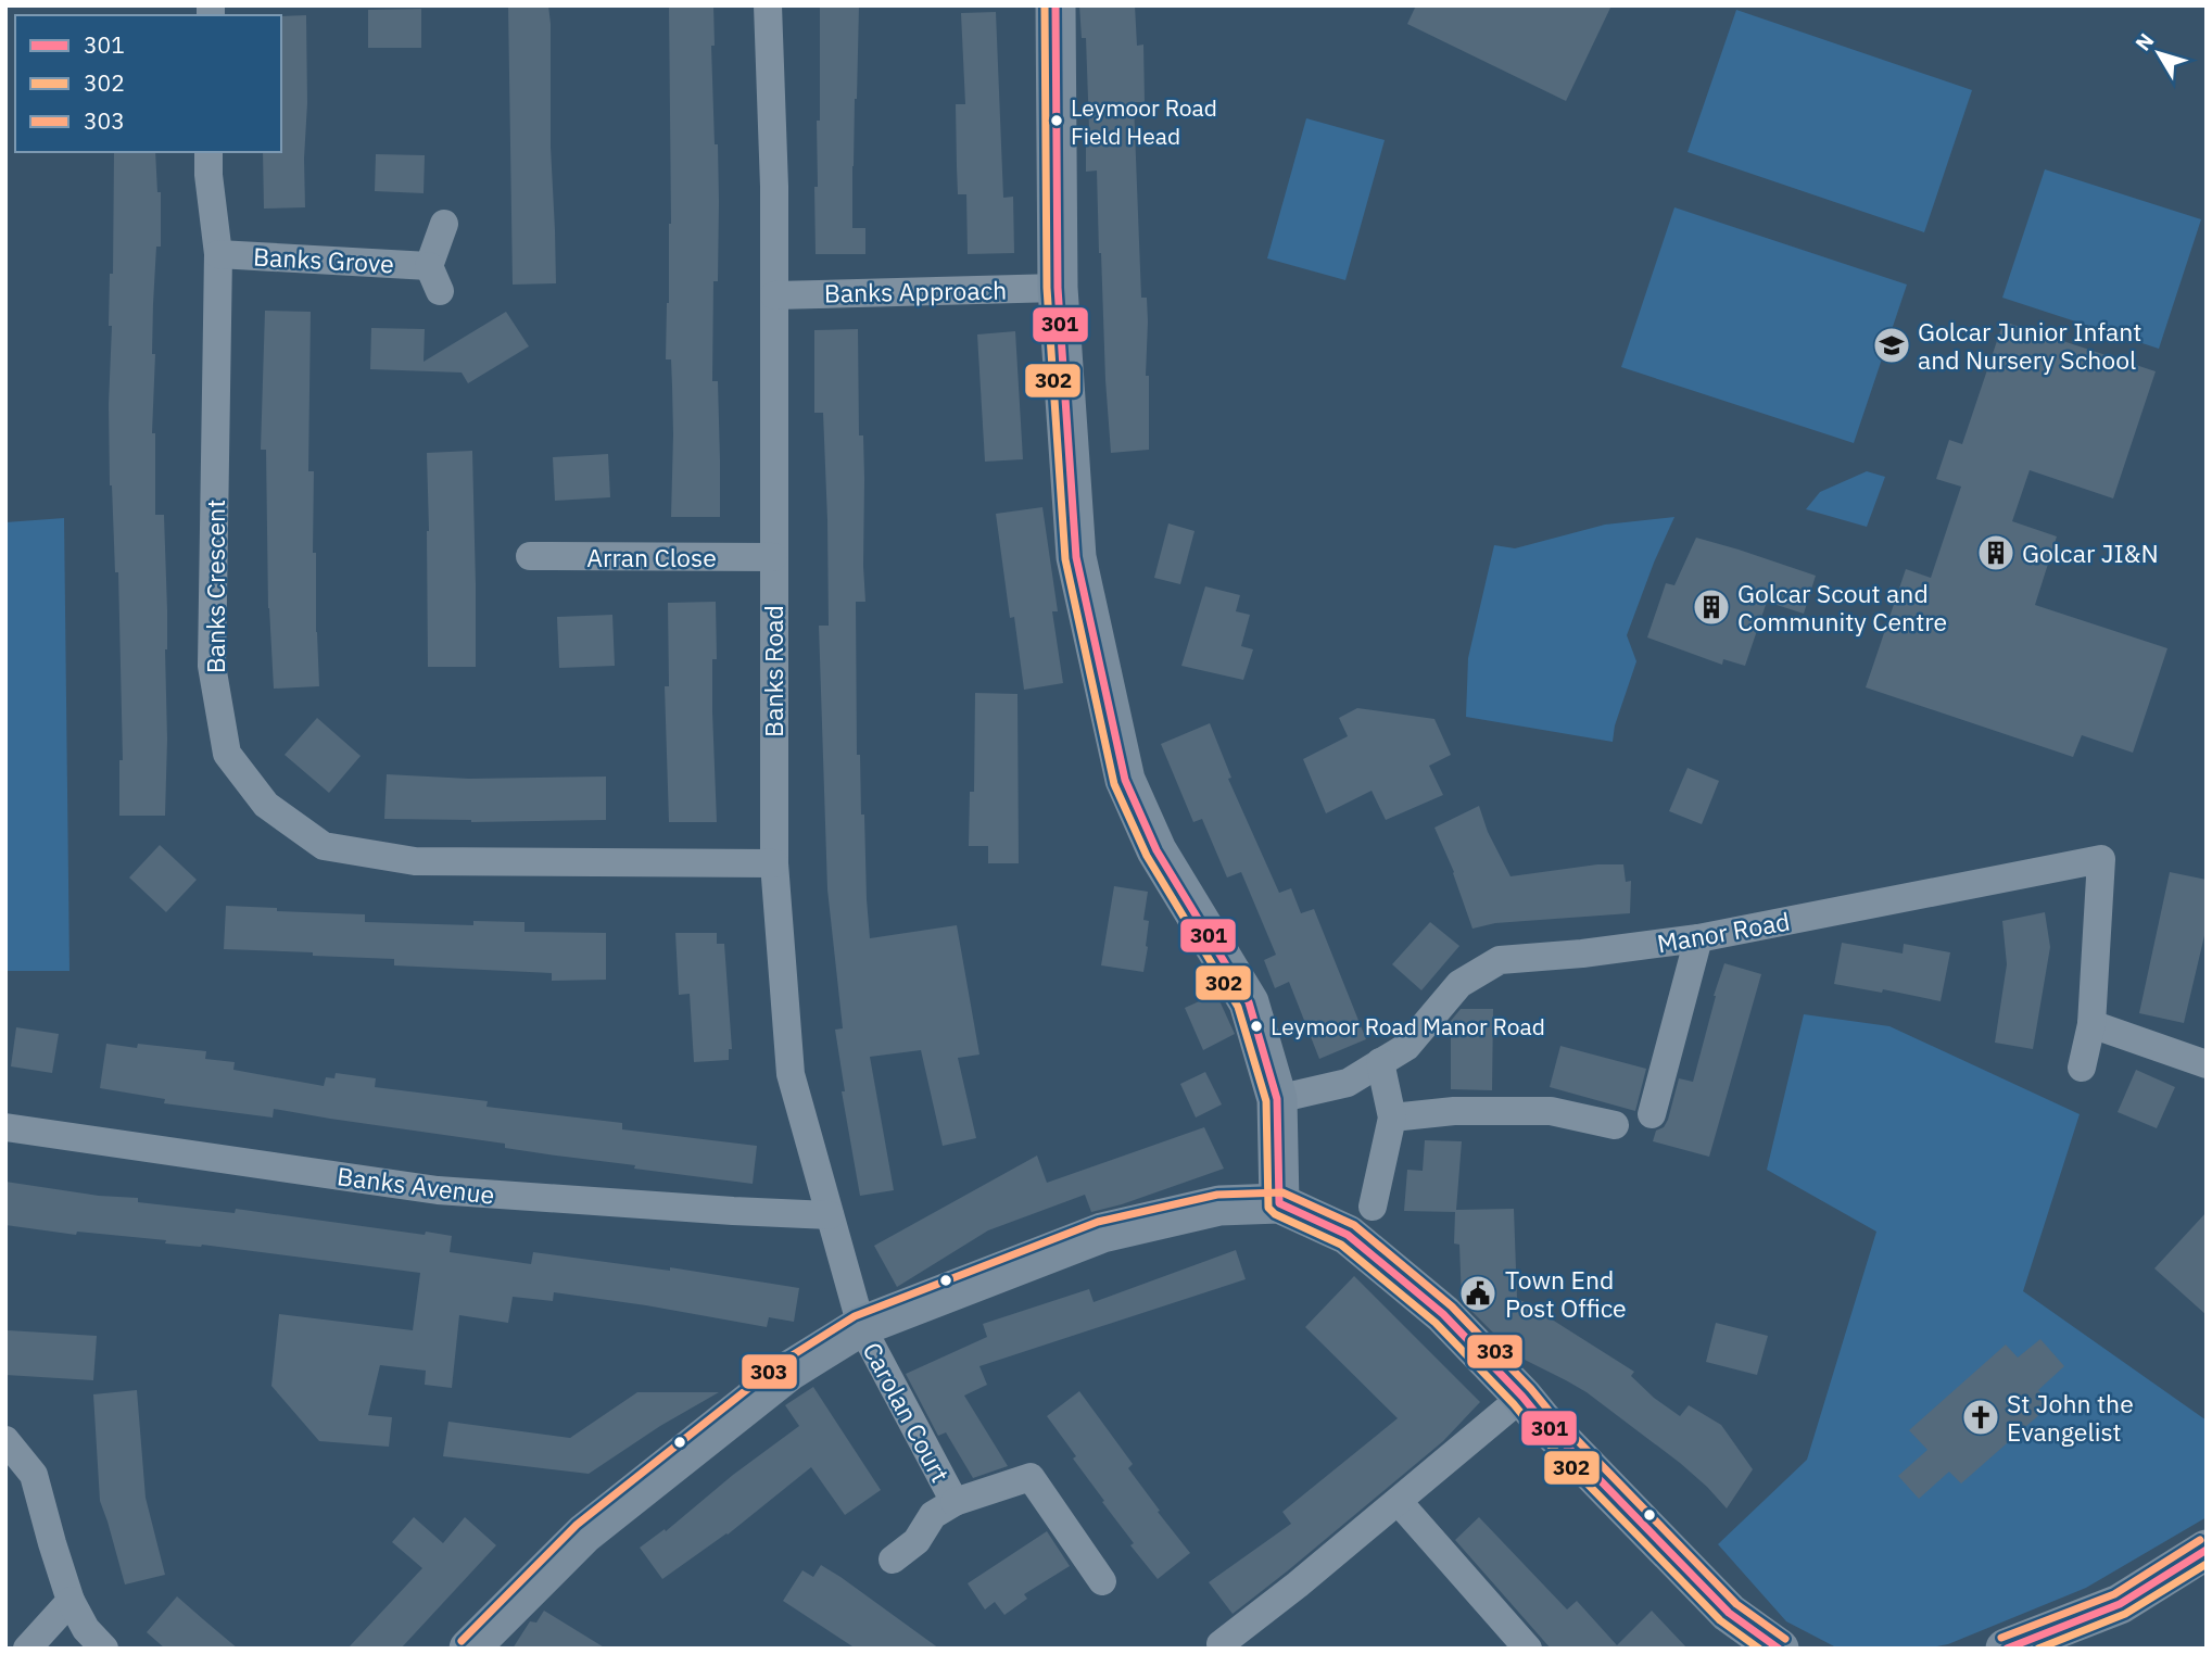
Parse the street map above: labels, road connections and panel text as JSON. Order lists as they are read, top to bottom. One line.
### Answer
{"streets":{"street":["Banks Grove","Banks Approach","Arran Close","Banks Crescent","Banks Road","Manor Road","Banks Avenue","Carolan Court"]},"crossings":[["Banks Grove","Banks Crescent"],["Banks Approach","Banks Road"],["Arran Close","Banks Road"],["Banks Crescent","Banks Road"],["Banks Road","Banks Avenue"],["Banks Road","Carolan Court"]],"places":{"other":["Leymoor Road Field Head","Leymoor Road Manor Road"],"school or university":["Golcar Junior Infant and Nursery School"],"building":["Golcar JI&N","Golcar Scout and Community Centre"],"public building":["Town End Post Office"],"church":["St John the Evangelist"]},"lines":["transit line 301","transit line 302","transit line 303"],"legend":["301","302","303"],"north":"top left"}
